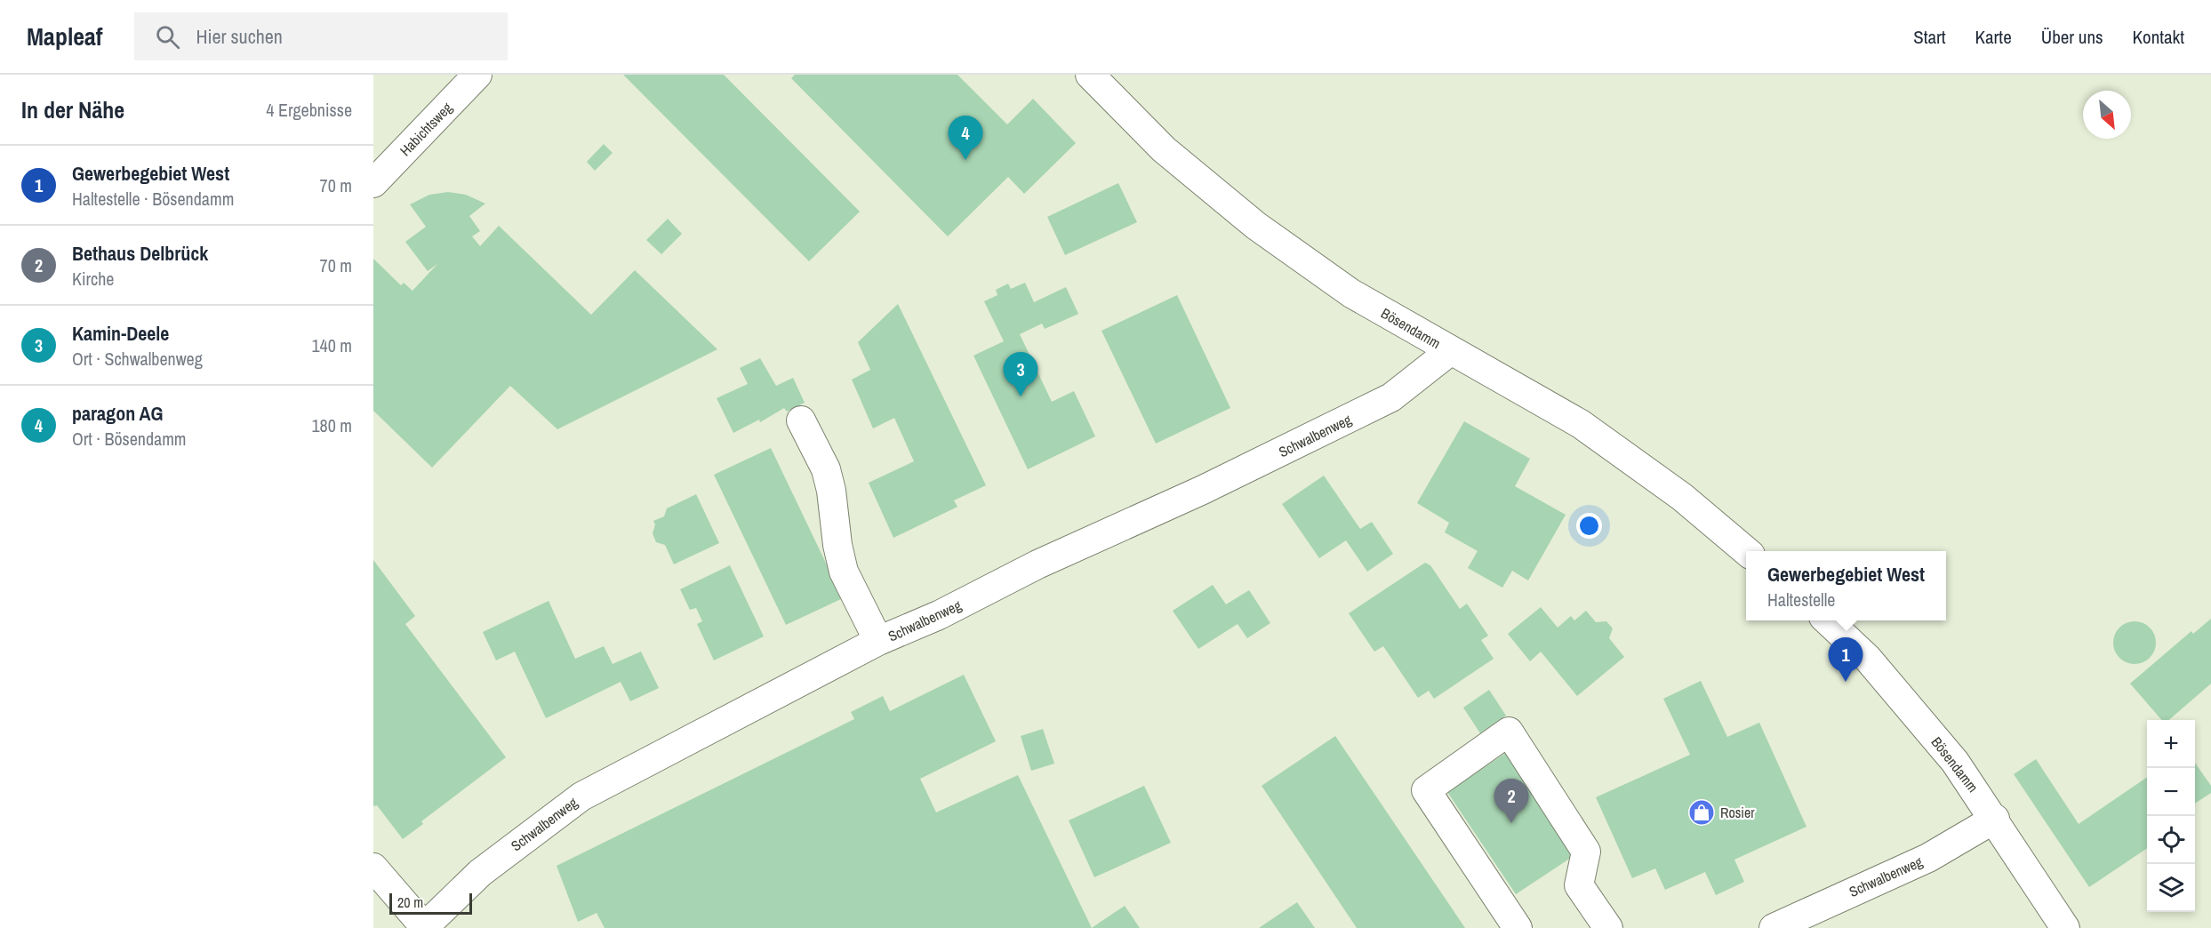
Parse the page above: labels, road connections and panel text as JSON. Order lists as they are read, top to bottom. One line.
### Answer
{"streets":{"street":["Habichtsweg","Bösendamm","Schwalbenweg"]},"crossings":[["Bösendamm","Schwalbenweg"]],"places":{"shop":["Rosier"]},"scale_bar":"20 m","north":"bottom right","page":{"header":"Mapleaf","search":"Hier suchen","nav":["Start","Karte","Über uns","Kontakt"],"heading":["In der Nähe","4 Ergebnisse"],"pins":["4","3","1","2"],"list":[{"mark":"1","name":"Gewerbegebiet West","note":"Haltestelle · Bösendamm","value":"70 m"},{"mark":"2","name":"Bethaus Delbrück","note":"Kirche","value":"70 m"},{"mark":"3","name":"Kamin-Deele","note":"Ort · Schwalbenweg","value":"140 m"},{"mark":"4","name":"paragon AG","note":"Ort · Bösendamm","value":"180 m"}],"popup":["Gewerbegebiet West","Haltestelle"],"map_buttons":["+","−"],"scale":"20 m"}}
